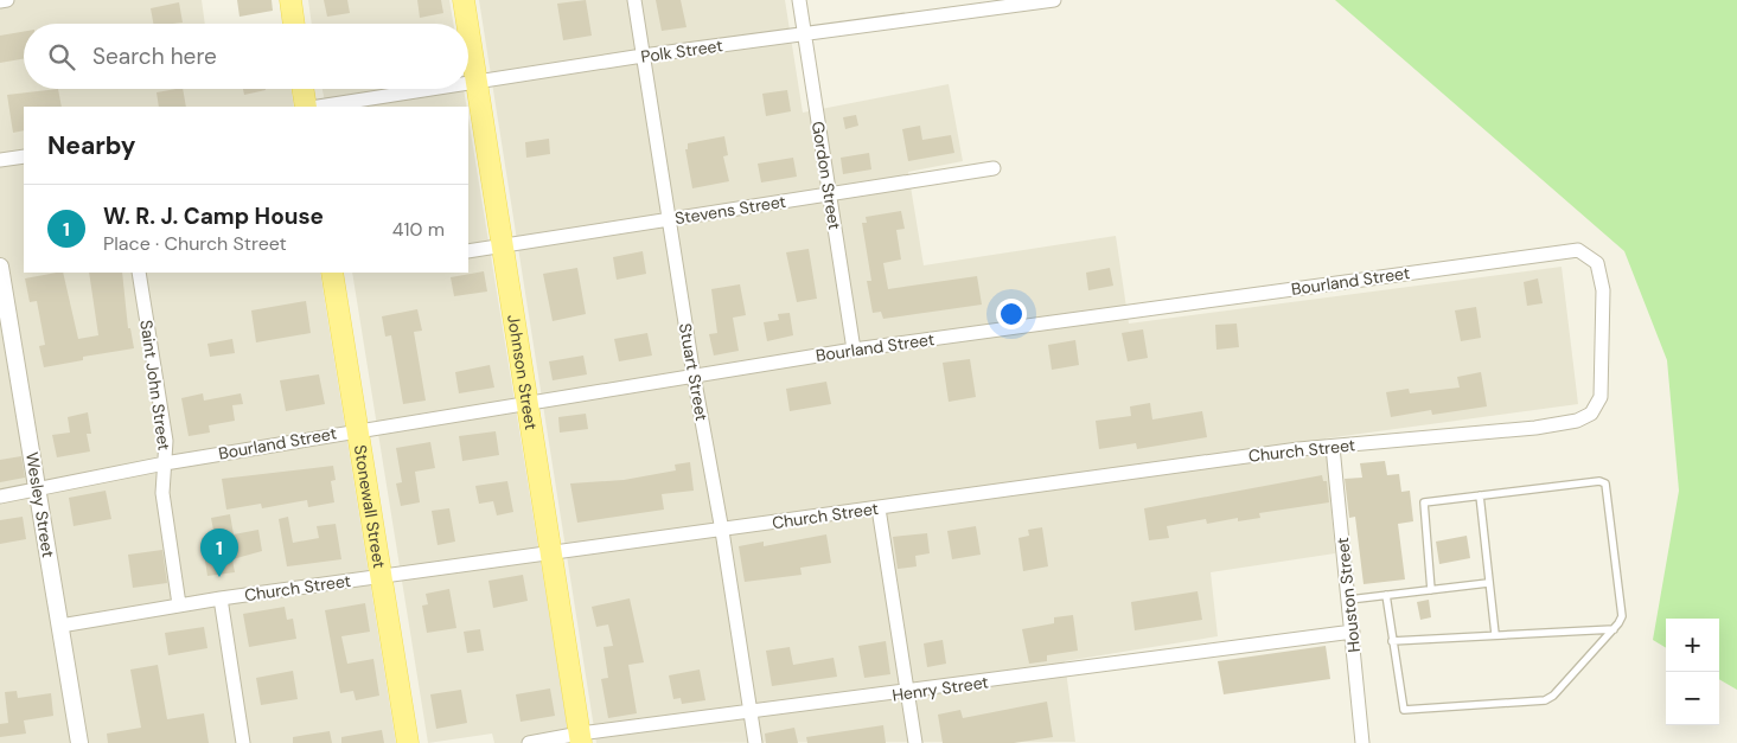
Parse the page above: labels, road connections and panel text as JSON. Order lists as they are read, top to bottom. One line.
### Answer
{"streets":{"main road":["Johnson Street","Stonewall Street"],"street":["Polk Street","Gordon Street","Stevens Street","Bourland Street","Stuart Street","Saint John Street","Church Street","Wesley Street","Houston Street","Henry Street"]},"crossings":[["Polk Street","Gordon Street"],["Polk Street","Johnson Street"],["Polk Street","Stuart Street"],["Gordon Street","Stevens Street"],["Gordon Street","Bourland Street"],["Stevens Street","Johnson Street"],["Stevens Street","Stuart Street"],["Bourland Street","Johnson Street"],["Bourland Street","Stuart Street"],["Bourland Street","Saint John Street"],["Bourland Street","Church Street"],["Bourland Street","Wesley Street"],["Bourland Street","Stonewall Street"],["Johnson Street","Church Street"],["Johnson Street","Henry Street"],["Stuart Street","Church Street"],["Stuart Street","Henry Street"],["Saint John Street","Church Street"],["Church Street","Wesley Street"],["Church Street","Stonewall Street"],["Church Street","Houston Street"],["Houston Street","Henry Street"]],"page":{"search":"Search here","heading":"Nearby","list":[{"mark":"1","name":"W. R. J. Camp House","note":"Place · Church Street","value":"410 m"}],"pins":"1","map_buttons":["+","−"]}}
